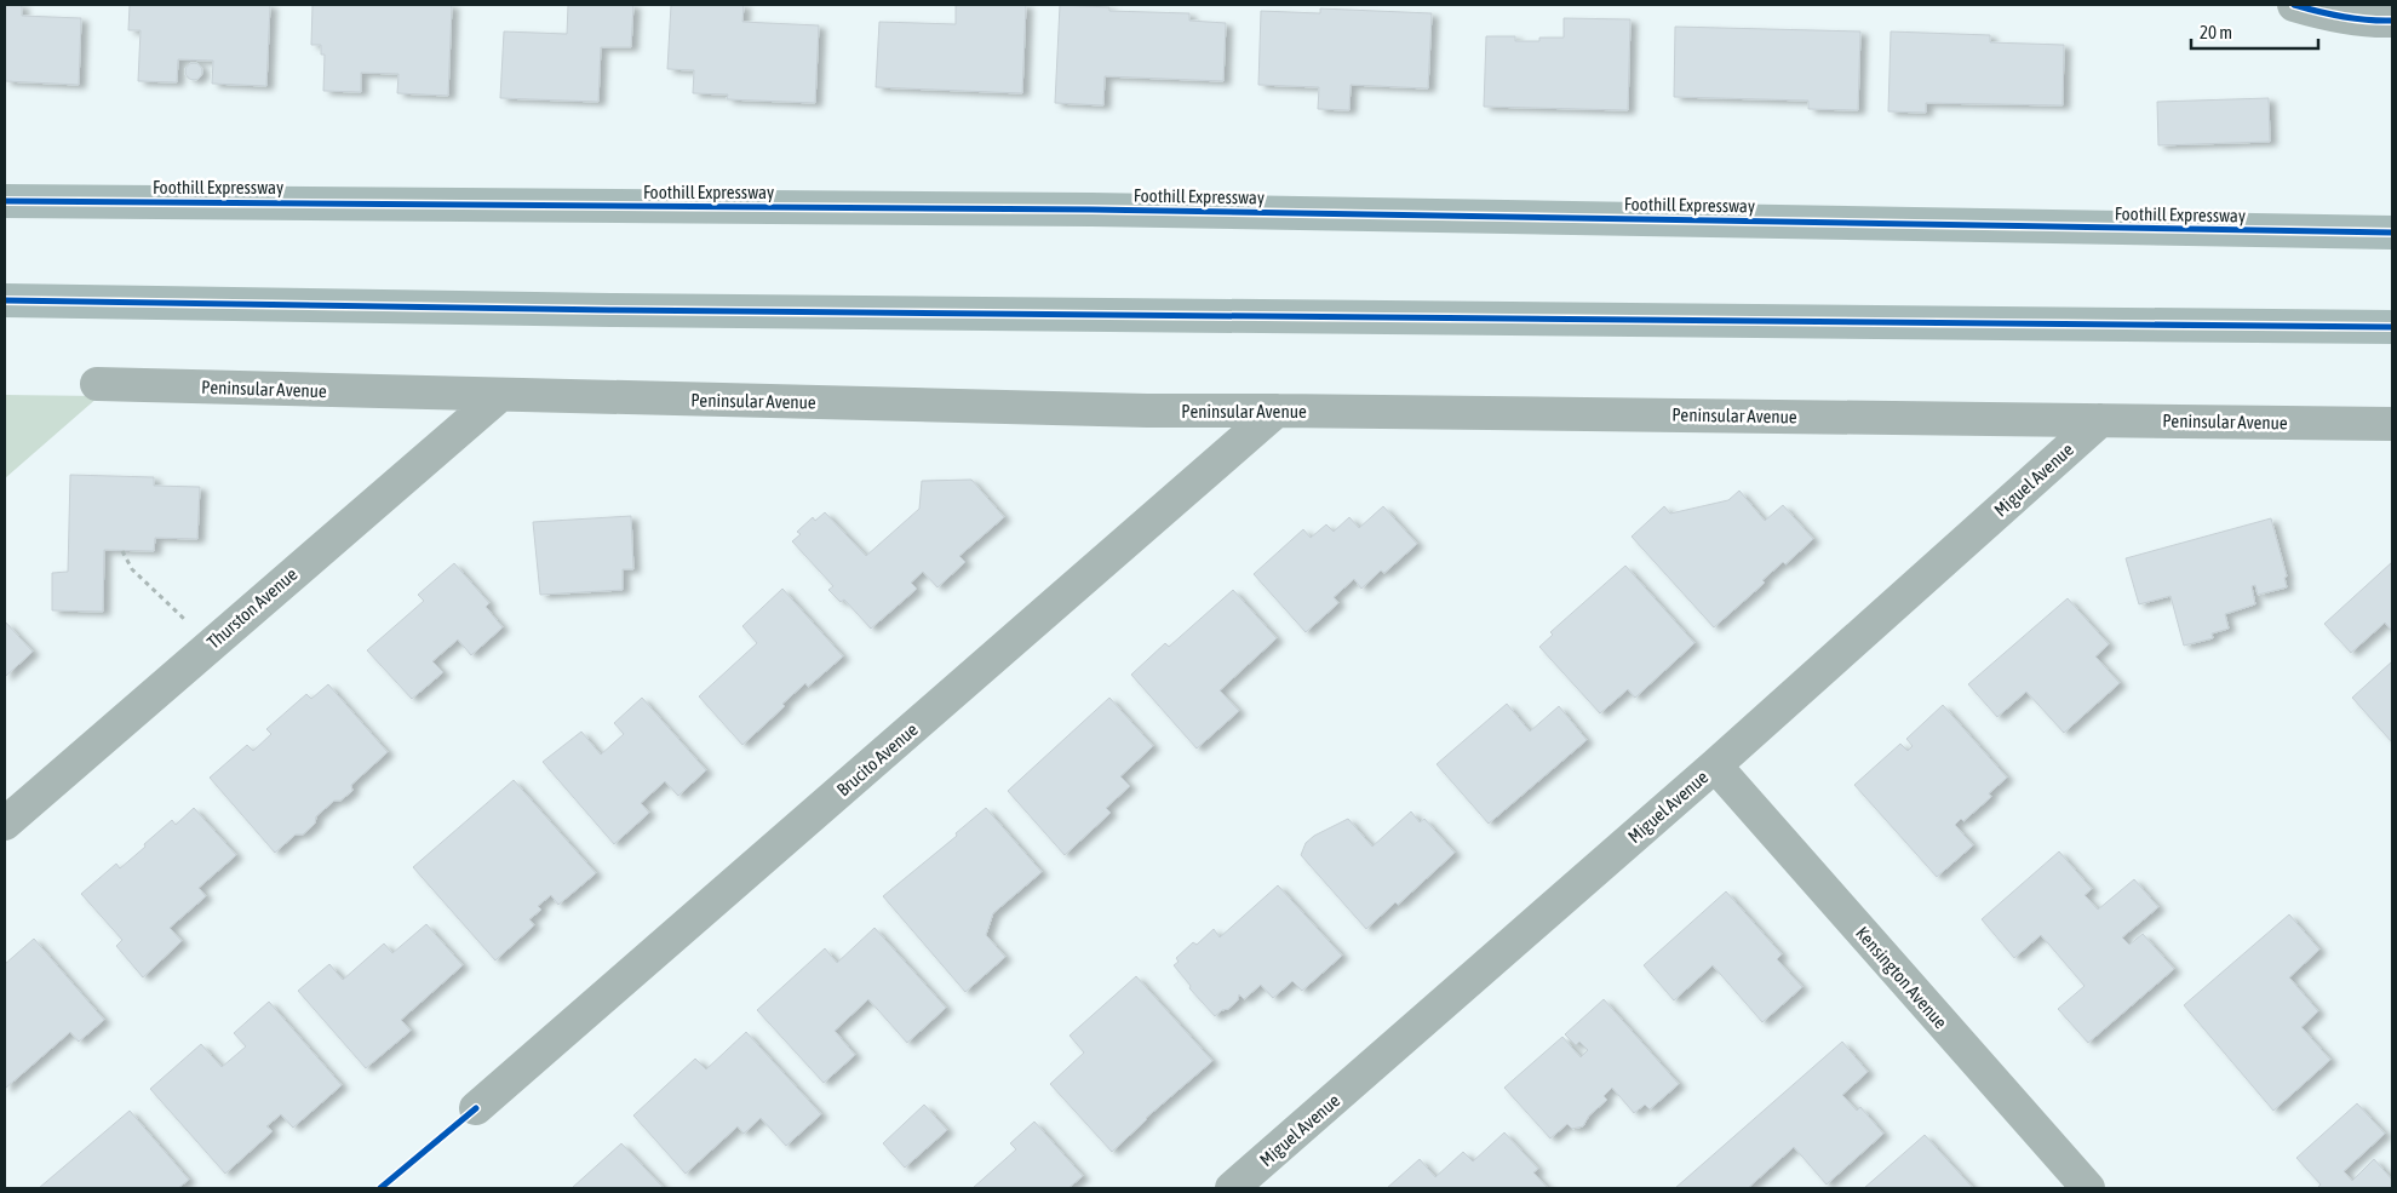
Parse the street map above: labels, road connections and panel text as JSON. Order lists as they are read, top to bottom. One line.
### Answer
{"streets":{"highway":["Foothill Expressway"],"street":["Peninsular Avenue","Miguel Avenue","Thurston Avenue","Brucito Avenue","Kensington Avenue"]},"crossings":[["Peninsular Avenue","Miguel Avenue"],["Peninsular Avenue","Thurston Avenue"],["Peninsular Avenue","Brucito Avenue"],["Miguel Avenue","Kensington Avenue"]],"scale_bar":"20 m"}
